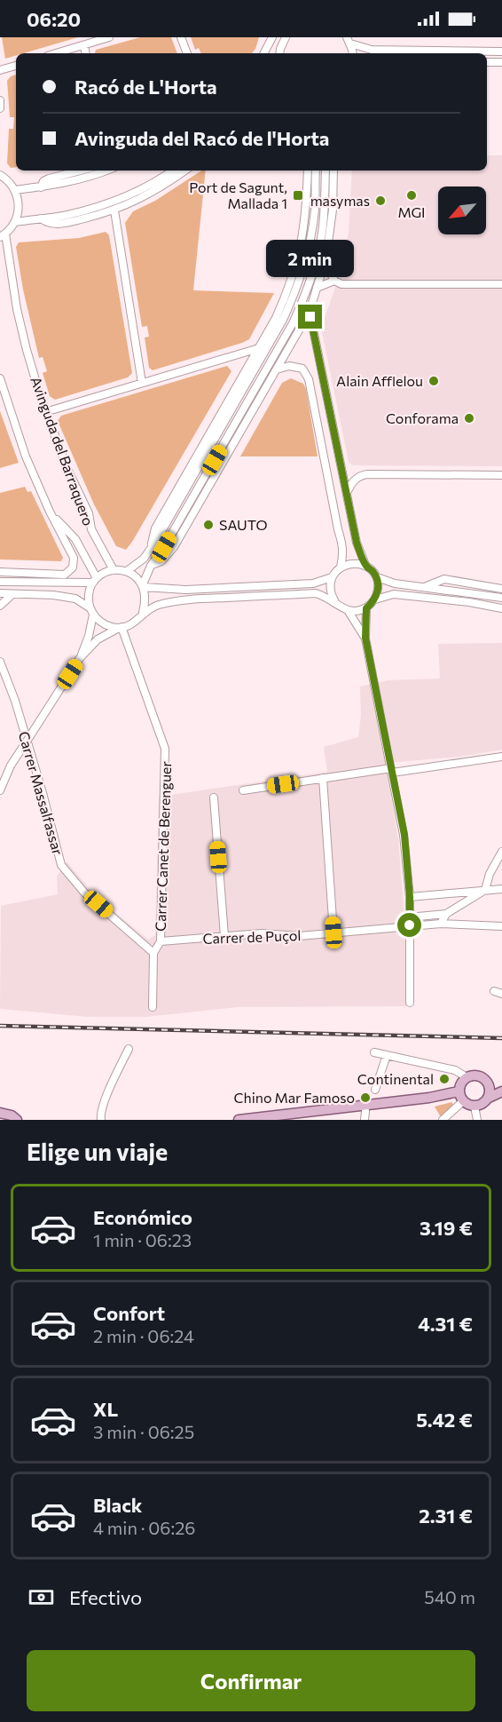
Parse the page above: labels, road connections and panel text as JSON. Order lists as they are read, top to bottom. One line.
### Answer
{"streets":{"street":["Avinguda del Barraquero","Carrer Massalfassar","Carrer Canet de Berenguer","Carrer de Puçol"]},"crossings":[["Avinguda del Barraquero","Carrer Canet de Berenguer"],["Carrer Massalfassar","Carrer Canet de Berenguer"],["Carrer Canet de Berenguer","Carrer de Puçol"]],"places":{"transit":["Port de Sagunt, Mallada 1"],"other":["MGI","masymas","Alain Afflelou","Conforama","SAUTO","Continental","Chino Mar Famoso"]},"north":"bottom left","page":{"status":"06:20","banner":["Racó de L'Horta","Avinguda del Racó de l'Horta"],"bubble":"2 min","heading":"Elige un viaje","list":[{"name":"Económico","note":"1 min · 06:23","value":"3.19 €"},{"name":"Confort","note":"2 min · 06:24","value":"4.31 €"},{"name":"XL","note":"3 min · 06:25","value":"5.42 €"},{"name":"Black","note":"4 min · 06:26","value":"2.31 €"}],"pay":["Efectivo","540 m"],"buttons":"Confirmar"}}
